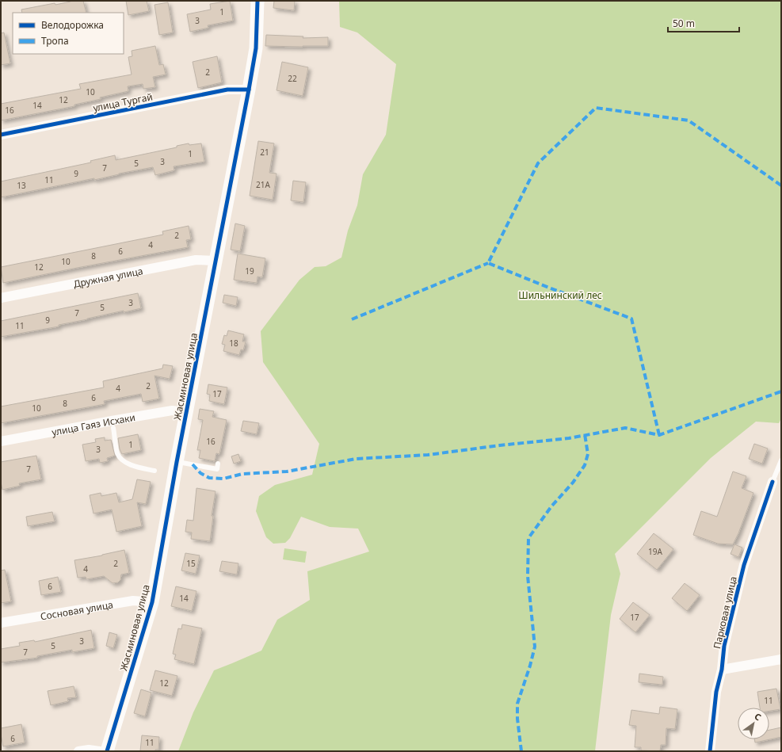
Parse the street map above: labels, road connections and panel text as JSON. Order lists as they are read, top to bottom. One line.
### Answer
{"streets":{"street":["улица Тургай","Дружная улица","Жасминовая улица","улица Гаяз Исхаки","Сосновая улица","Парковая улица"]},"crossings":[["улица Тургай","Жасминовая улица"],["Дружная улица","Жасминовая улица"],["Жасминовая улица","улица Гаяз Исхаки"],["Жасминовая улица","Сосновая улица"]],"parks":["Шильнинский лес"],"house_numbers":["1","3","2","22","10","12","14","16","21","1","3","5","7","9","11","21А","13","2","4","6","8","10","12","19","3","5","7","9","11","18","2","4","17","6","8","10","16","1","3","7","19А","2","15","4","6","14","17","3","5","7","12","11","6","11"],"legend":["Велодорожка","Тропа"],"scale_bar":"50 m","north":"top right"}
